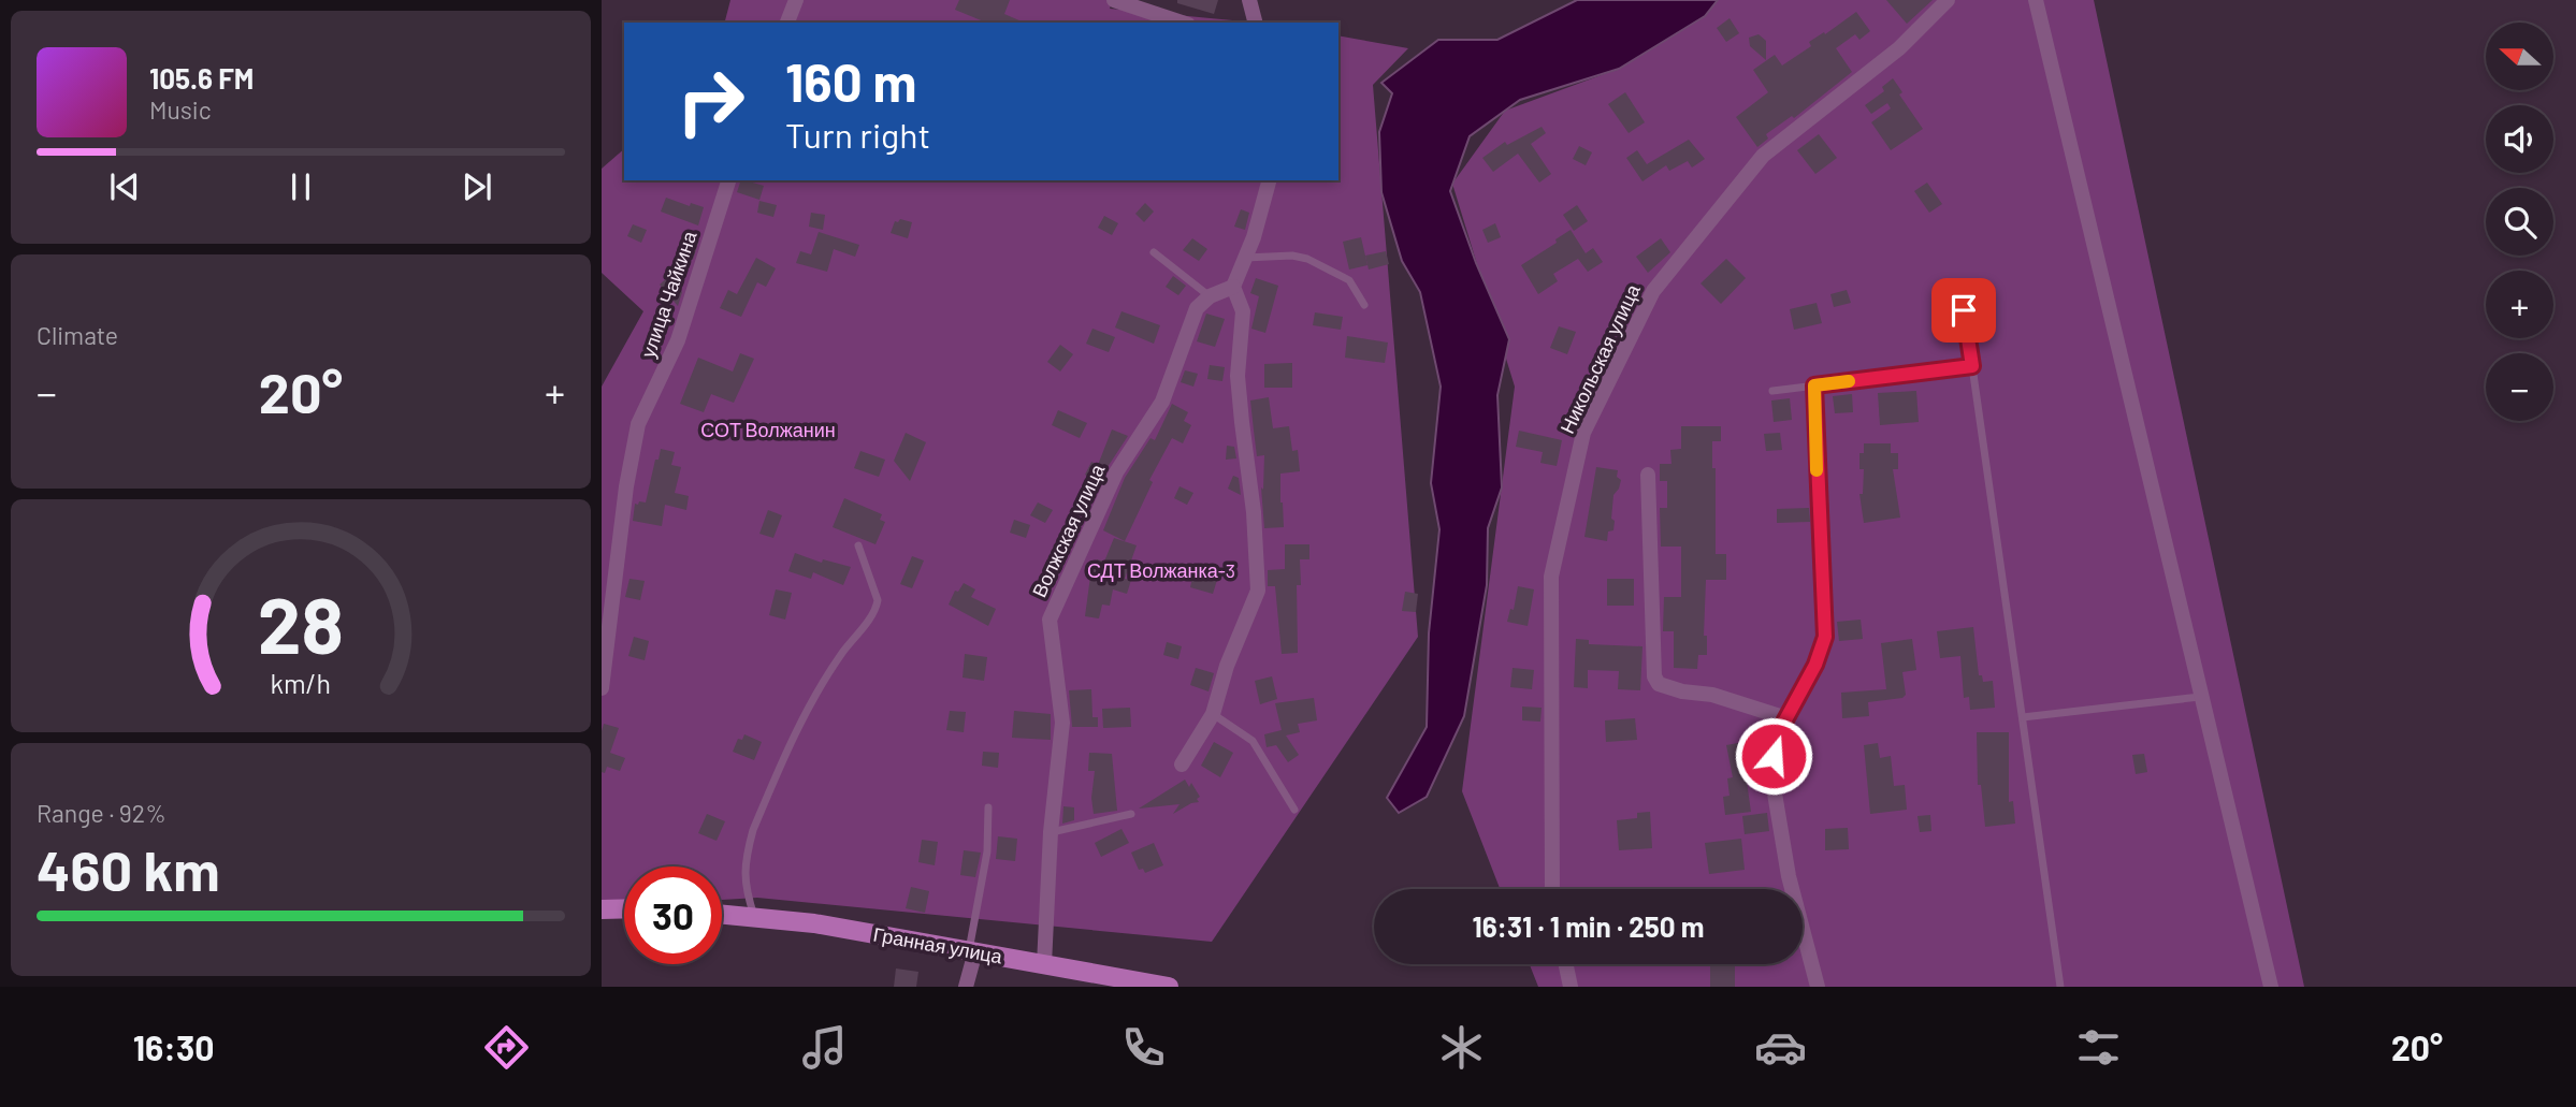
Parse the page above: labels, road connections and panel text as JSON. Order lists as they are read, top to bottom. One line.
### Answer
{"streets":{"street":["улица Чайкина","Никольская улица","Волжская улица","Гранная улица"]},"crossings":[["Волжская улица","Гранная улица"]],"parks":["СОТ Волжанин","СДТ Волжанка-3"],"north":"left","page":{"map_buttons":["+","−"],"turn":["160 m","Turn right"],"song":["105.6 FM","Music"],"tile":["Climate",["Range · 92%","460 km"]],"heat":["−","20°","+"],"limit":"30","trip":"16:31 · 1 min · 250 m","tabs":["16:30","20°"],"gauge":["28","km/h"]}}
